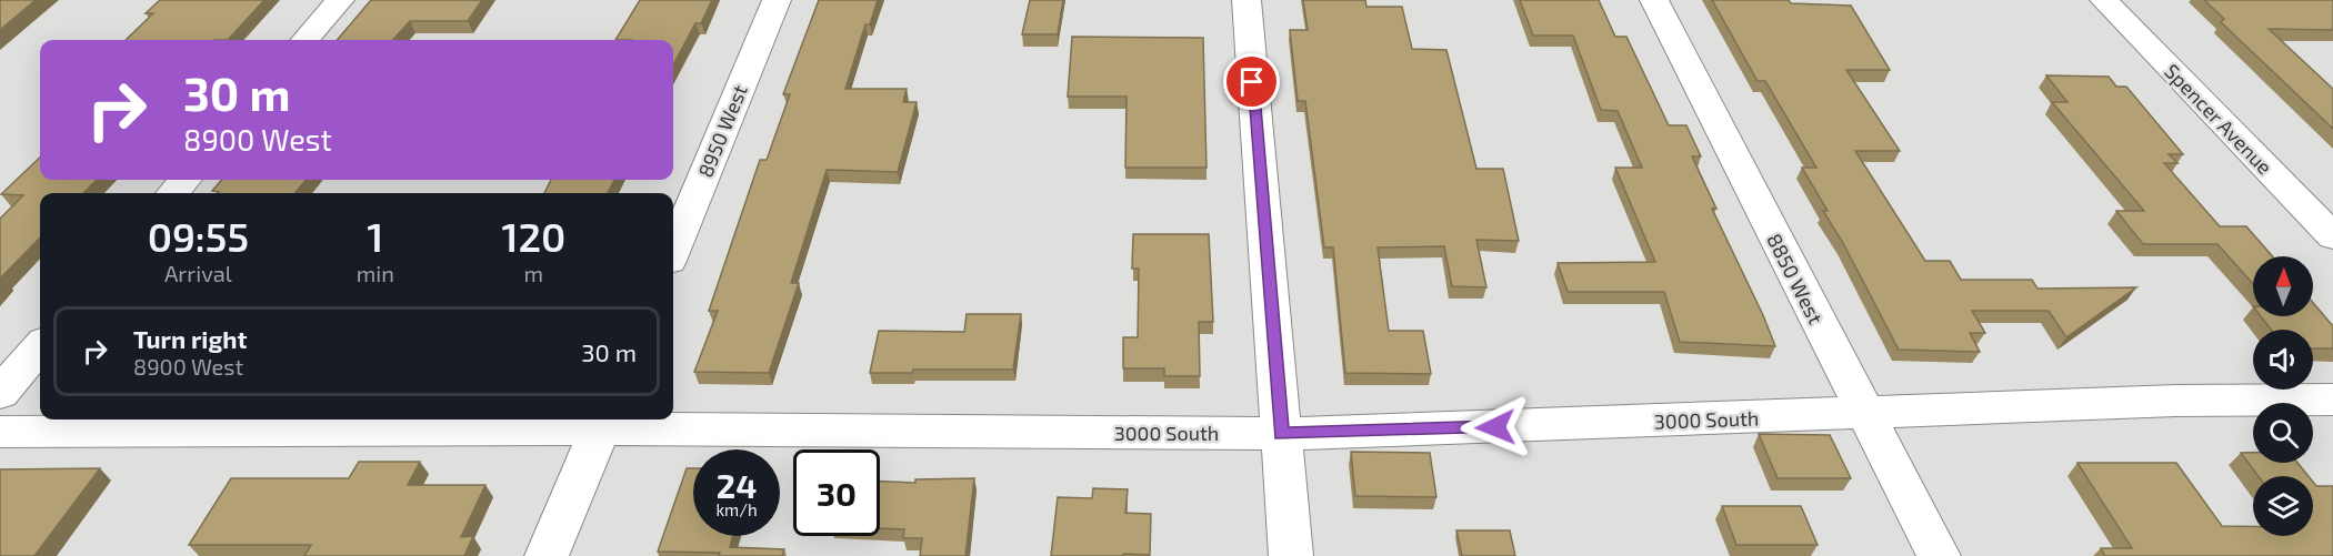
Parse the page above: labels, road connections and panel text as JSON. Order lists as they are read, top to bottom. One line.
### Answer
{"streets":{"street":["Spencer Avenue","8950 West","8850 West","3000 South"]},"crossings":[["8850 West","3000 South"]],"north":"top","page":{"turn":["30 m","8900 West"],"eta":["09:55","Arrival","1","min","120","m"],"list":[{"name":"Turn right","note":"8900 West","value":"30 m"}],"speed":"24 km/h","limit":"30"}}
